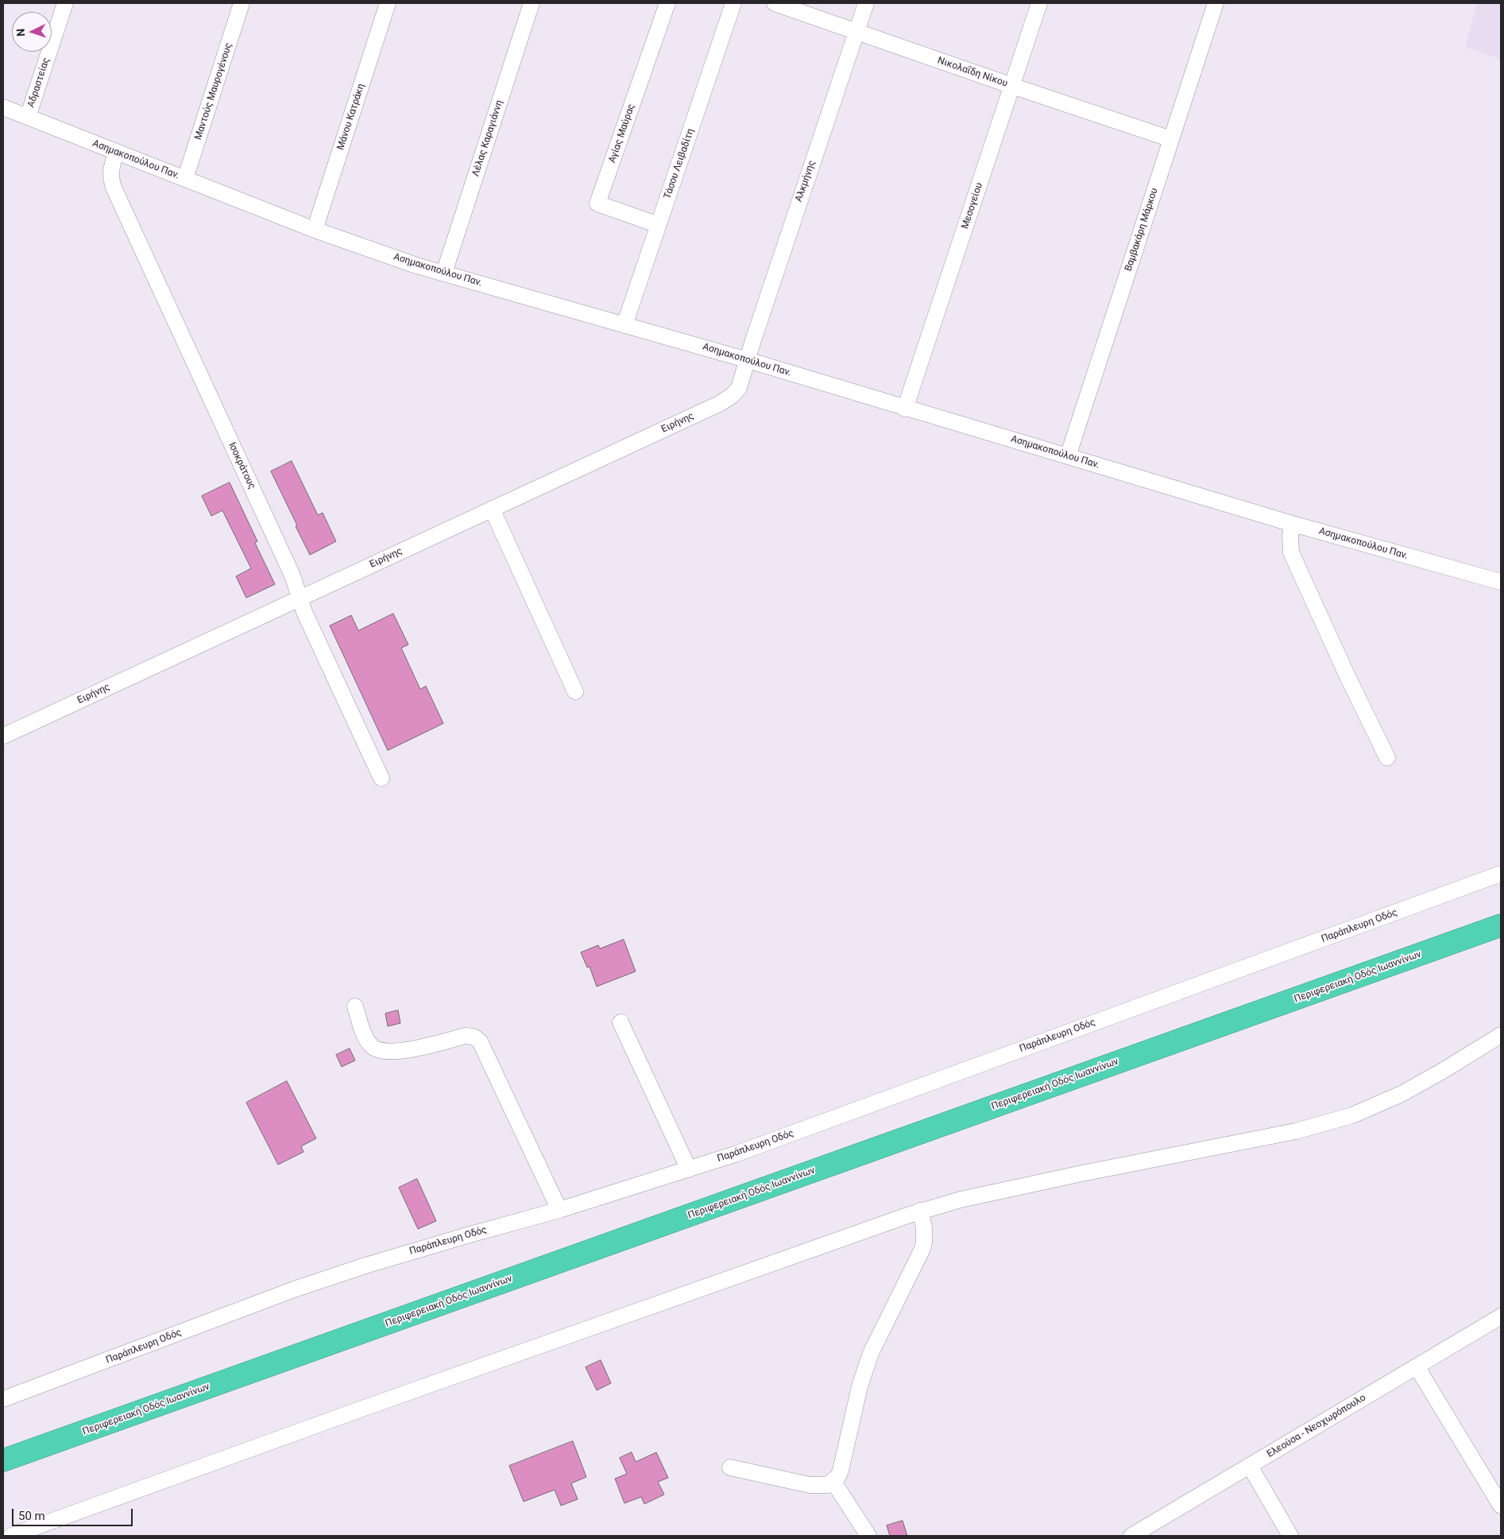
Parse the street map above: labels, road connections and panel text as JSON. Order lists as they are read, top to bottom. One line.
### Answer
{"streets":{"highway":["Περιφερειακή Οδός Ιωαννίνων"],"street":["Νικολαΐδη Νίκου","Αδραστείας","Μαντούς Μαυρογένους","Μάνου Κατράκη","Αγίας Μαύρας","Λέλας Καραγιάννη","Ασημακοπούλου Παν.","Τάσου Λειβαδίτη","Αλκμήνης","Μεσογείου","Βαμβακάρη Μάρκου","Ειρήνης","Ισοκράτους","Παράπλευρη Οδός","Ελεούσα - Νεοχωρόπουλο"]},"crossings":[["Νικολαΐδη Νίκου","Αλκμήνης"],["Νικολαΐδη Νίκου","Μεσογείου"],["Νικολαΐδη Νίκου","Βαμβακάρη Μάρκου"],["Αδραστείας","Ασημακοπούλου Παν."],["Μαντούς Μαυρογένους","Ασημακοπούλου Παν."],["Μάνου Κατράκη","Ασημακοπούλου Παν."],["Αγίας Μαύρας","Τάσου Λειβαδίτη"],["Λέλας Καραγιάννη","Ασημακοπούλου Παν."],["Ασημακοπούλου Παν.","Τάσου Λειβαδίτη"],["Ασημακοπούλου Παν.","Αλκμήνης"],["Ασημακοπούλου Παν.","Μεσογείου"],["Ασημακοπούλου Παν.","Βαμβακάρη Μάρκου"],["Ασημακοπούλου Παν.","Ειρήνης"],["Ασημακοπούλου Παν.","Ισοκράτους"],["Αλκμήνης","Ειρήνης"],["Ειρήνης","Ισοκράτους"]],"scale_bar":"50 m","north":"left"}
